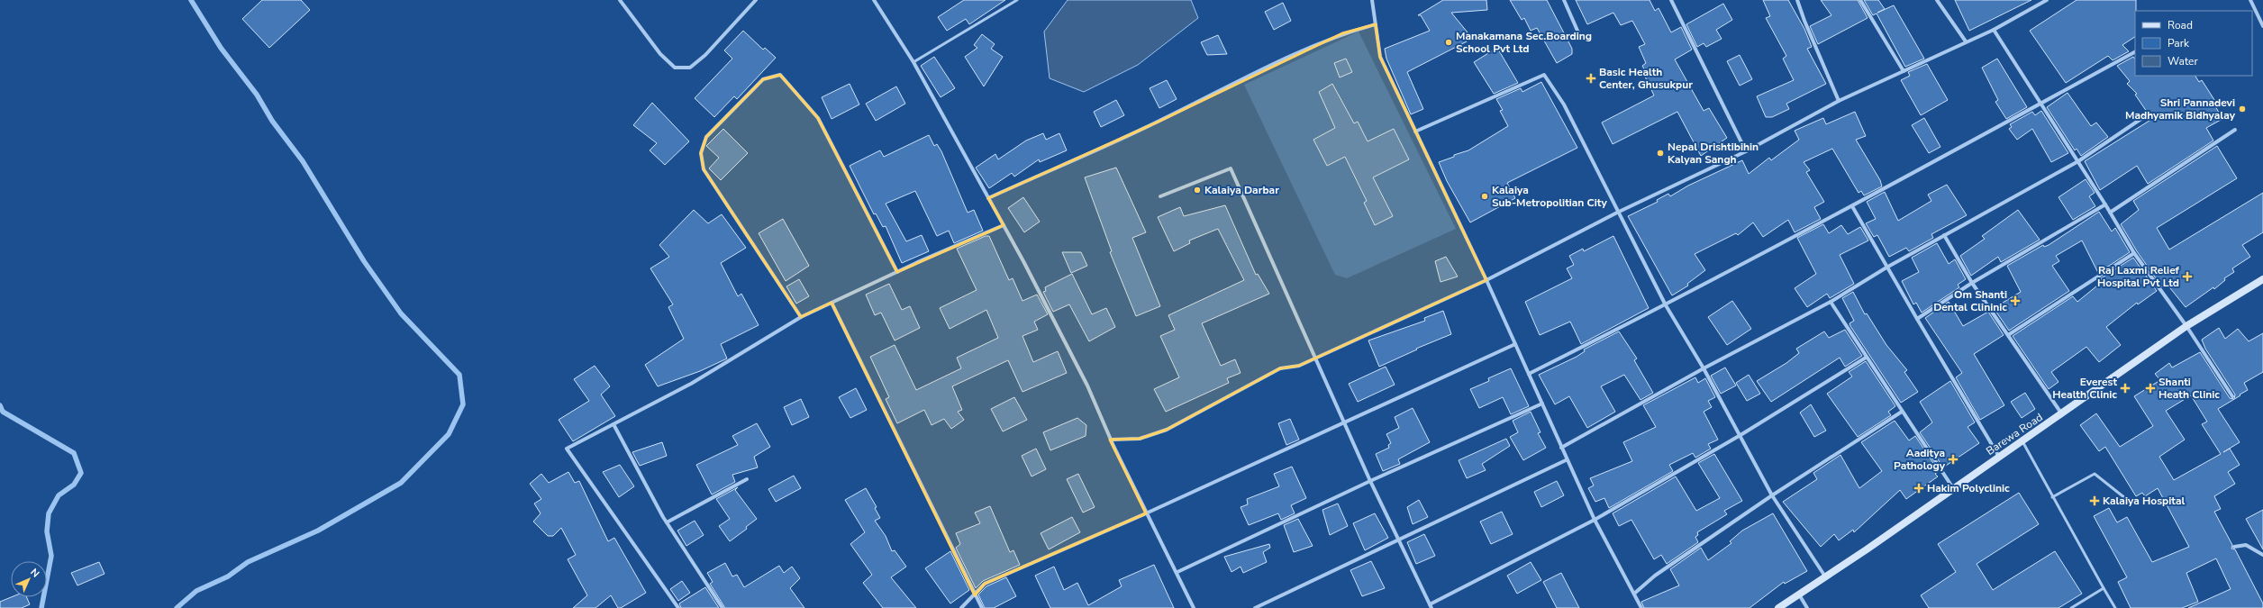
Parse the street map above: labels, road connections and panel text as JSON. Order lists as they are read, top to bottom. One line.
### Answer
{"streets":{"main road":["Barewa Road"]},"places":{"other":["Manakamana Sec.Boarding School Pvt Ltd","Shri Pannadevi Madhyamik Bidhyalay","Nepal Drishtibihin Kalyan Sangh","Kalaiya Darbar","Kalaiya Sub-Metropolitian City"],"health":["Basic Health Center, Ghusukpur","Raj Laxmi Relief Hospital Pvt Ltd","Om Shanti Dental Clininic","Everest Health Clinic","Shanti Heath Clinic","Aaditya Pathology","Hakim Polyclinic","Kalaiya Hospital"]},"legend":["Road","Park","Water"],"north":"top right"}
